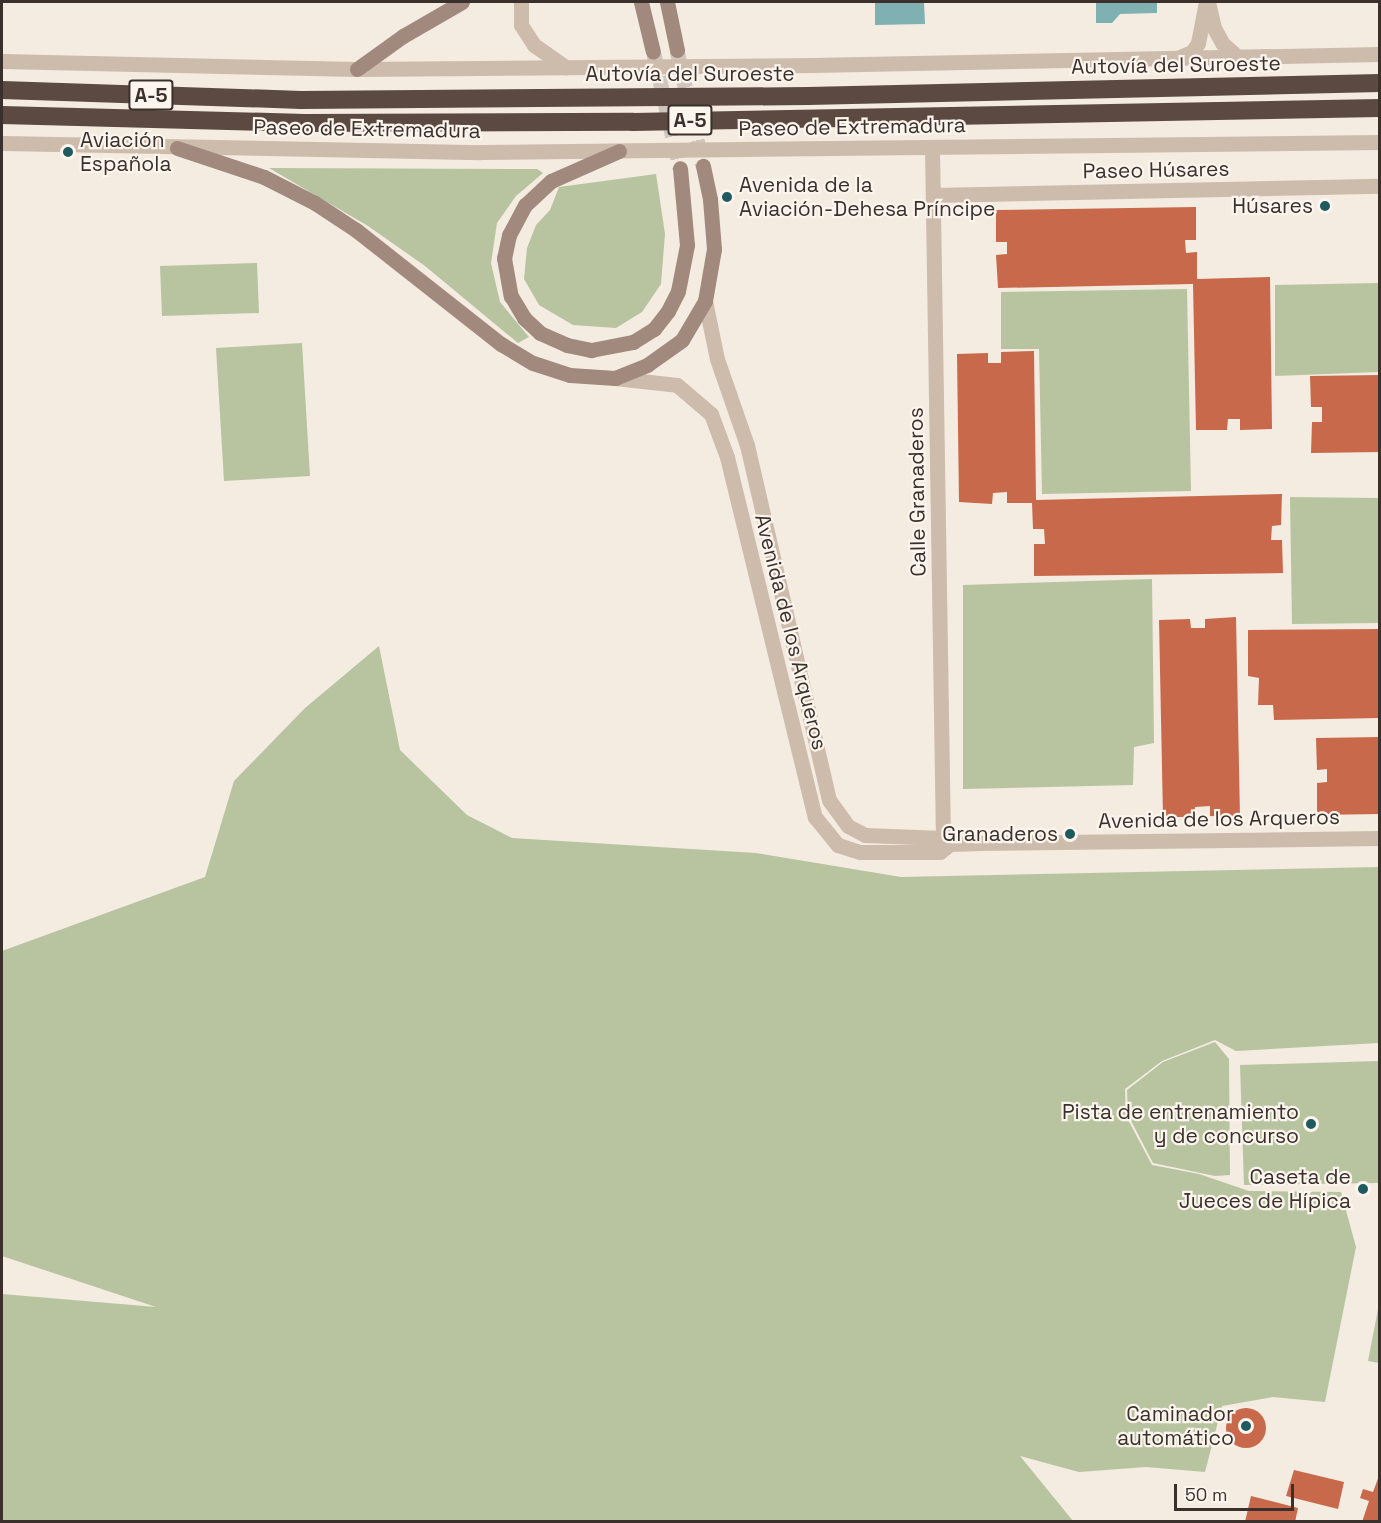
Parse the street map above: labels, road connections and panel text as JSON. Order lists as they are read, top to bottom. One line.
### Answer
{"streets":{"highway":["Autovía del Suroeste","A-5"],"street":["Paseo de Extremadura","Paseo Húsares","Calle Granaderos","Avenida de los Arqueros"]},"crossings":[["Paseo de Extremadura","Calle Granaderos"],["Paseo Húsares","Calle Granaderos"],["Calle Granaderos","Avenida de los Arqueros"]],"places":["Aviación Española","Avenida de la Aviación-Dehesa Príncipe","Húsares","Granaderos","Pista de entrenamiento y de concurso","Caseta de Jueces de Hípica","Caminador automático"],"scale_bar":"50 m"}
